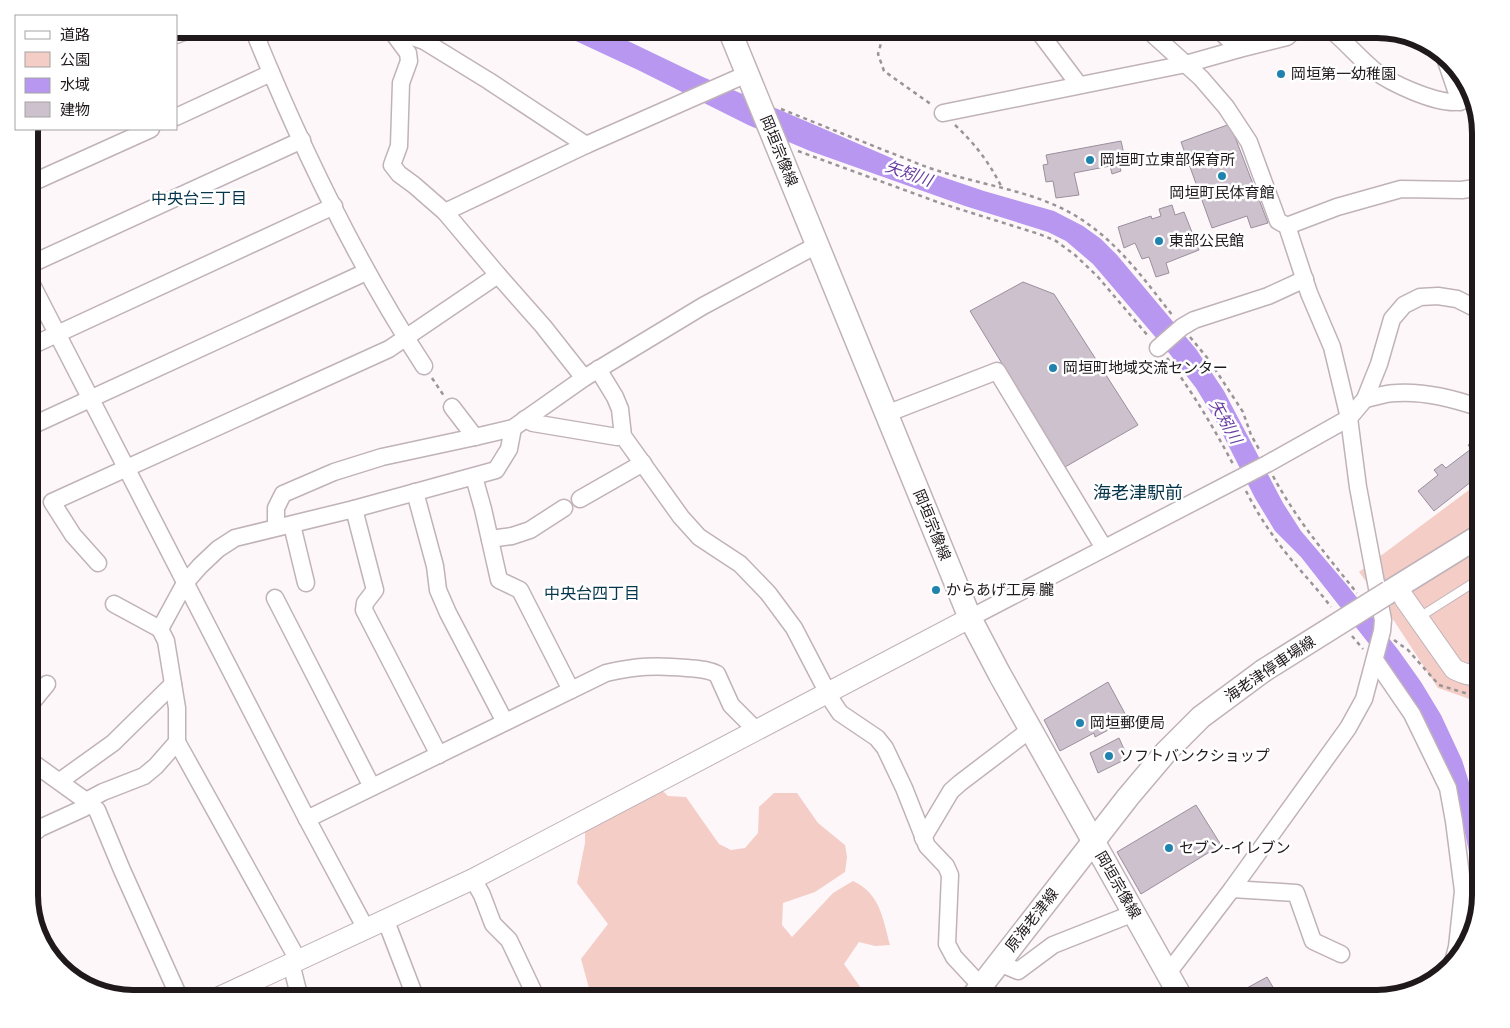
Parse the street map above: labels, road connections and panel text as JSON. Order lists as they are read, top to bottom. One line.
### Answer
{"streets":{"main road":["岡垣宗像線","海老津停車場線","原海老津線"]},"crossings":[["岡垣宗像線","海老津停車場線"],["岡垣宗像線","原海老津線"],["海老津停車場線","原海老津線"]],"districts":["中央台三丁目","海老津駅前","中央台四丁目"],"water":["矢矧川"],"places":["岡垣第一幼稚園","岡垣町立東部保育所","岡垣町民体育館","東部公民館","岡垣町地域交流センター","からあげ工房 朧","岡垣郵便局","ソフトバンクショップ","セブン-イレブン"],"legend":["道路","公園","水域","建物"]}
